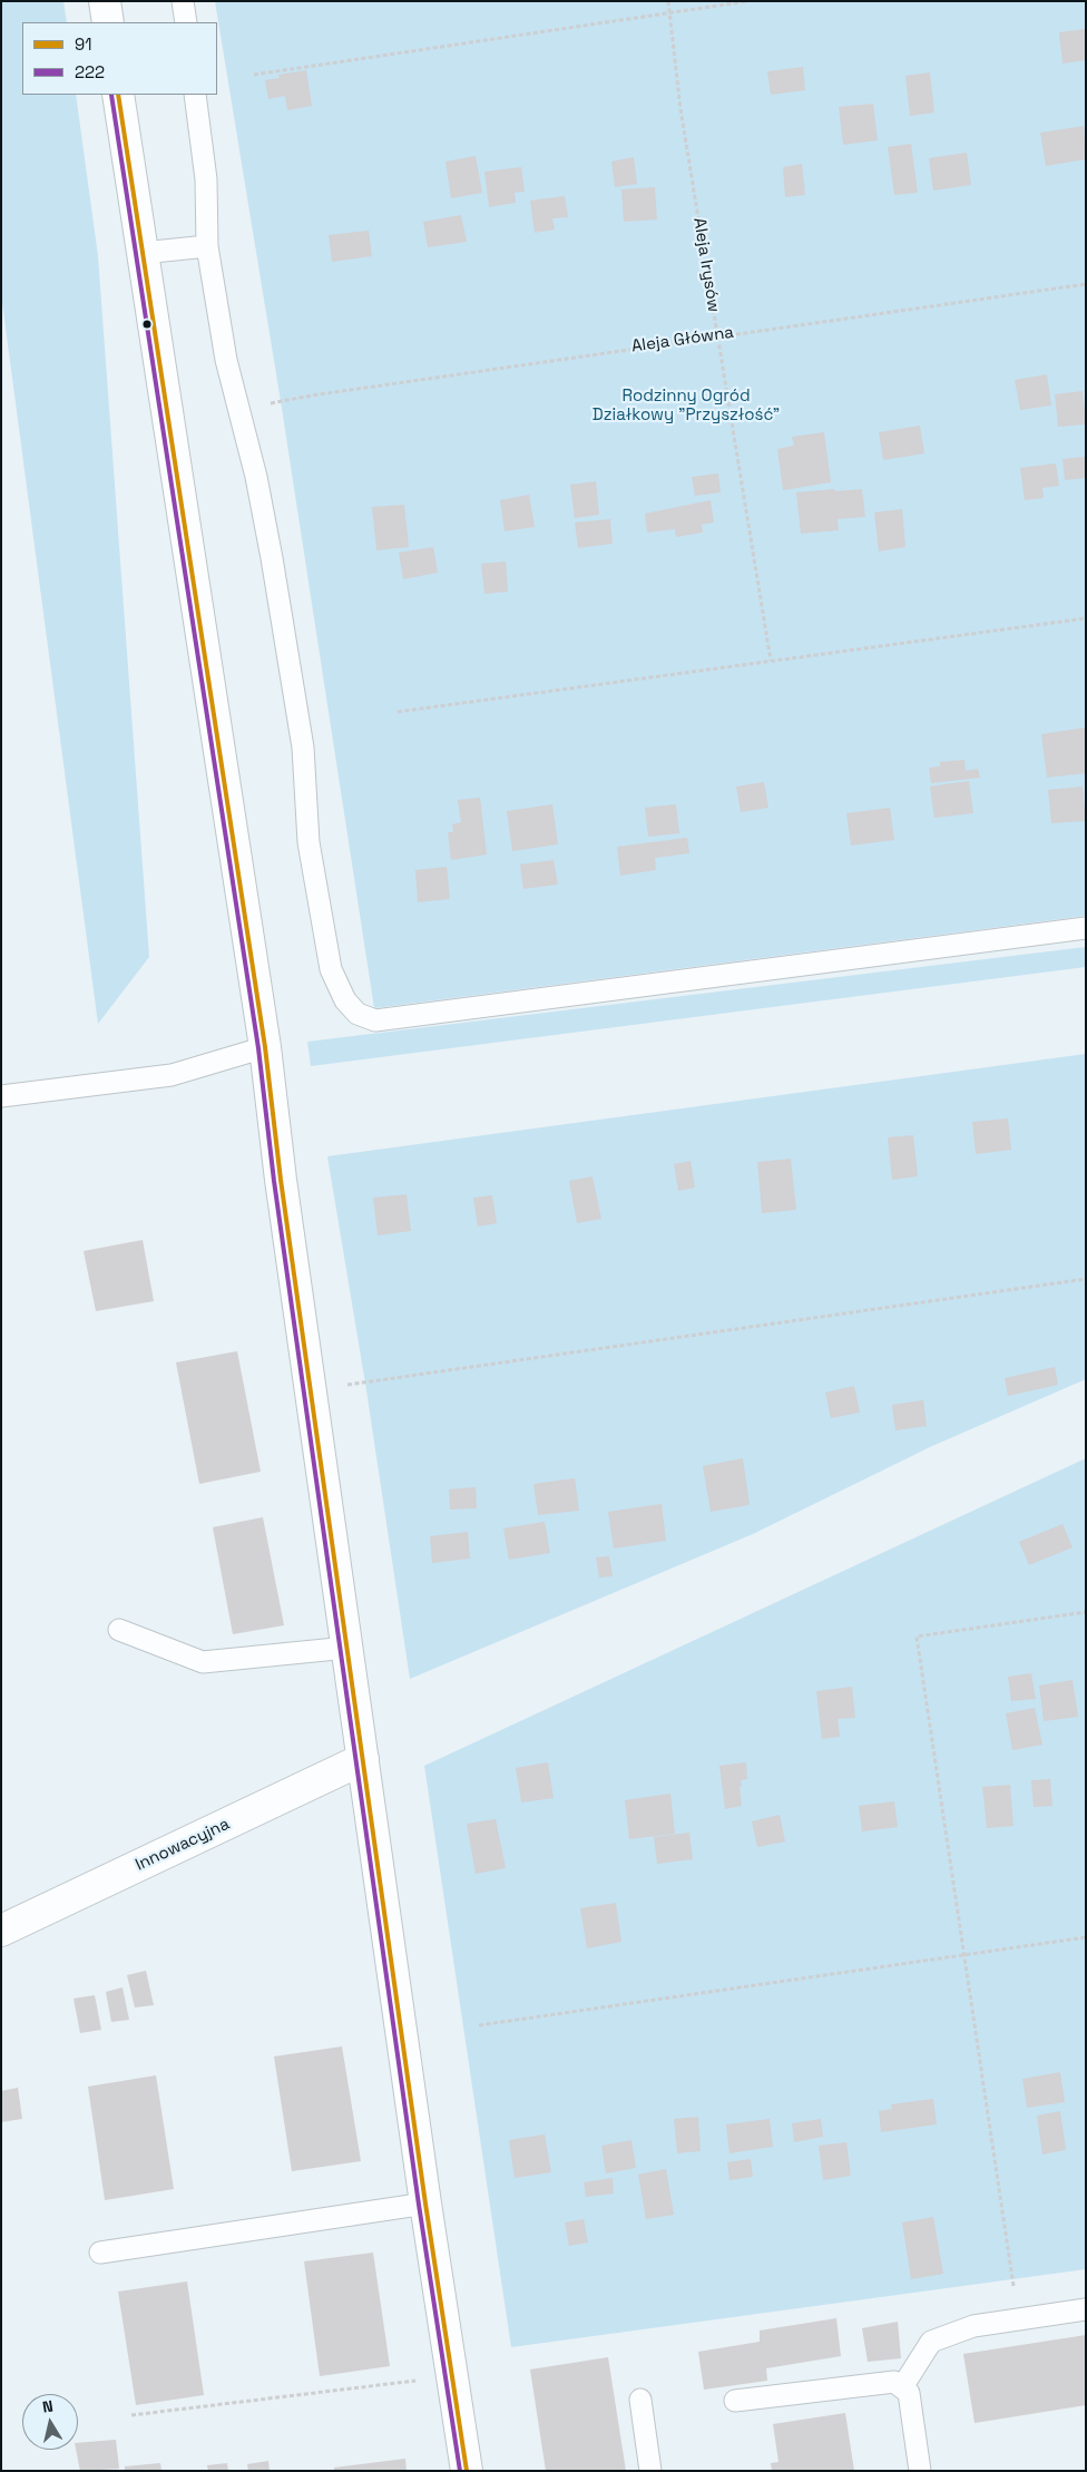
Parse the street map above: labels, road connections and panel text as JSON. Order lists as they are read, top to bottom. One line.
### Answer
{"streets":{"street":["Innowacyjna"],"path":["Aleja Irysów","Aleja Główna"]},"crossings":[["Aleja Irysów","Aleja Główna"]],"parks":["Rodzinny Ogród Działkowy \"Przyszłość\""],"lines":["transit line 91","transit line 222"],"legend":["91","222"],"north":"top"}
